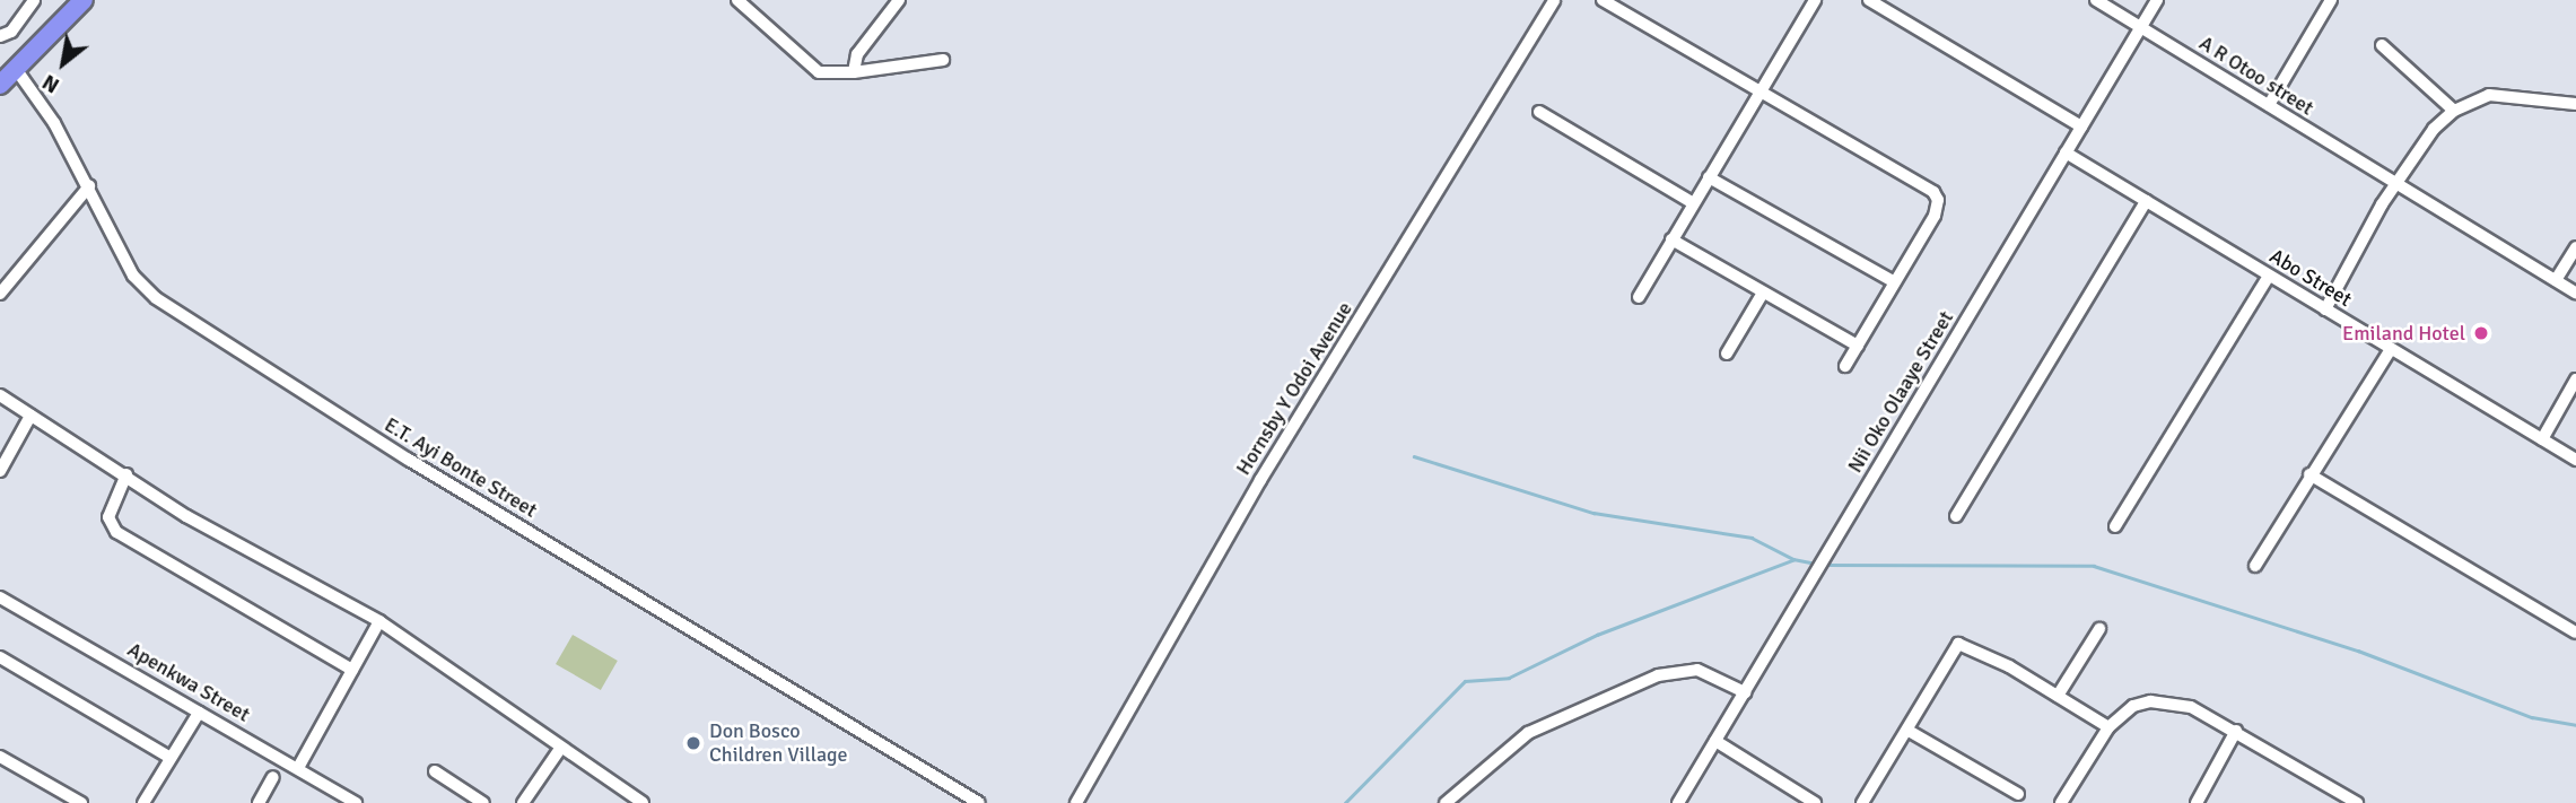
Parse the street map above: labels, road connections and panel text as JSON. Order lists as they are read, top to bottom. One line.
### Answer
{"streets":{"street":["A R Otoo street","Abo Street","Hornsby Y Odoi Avenue","Nii Oko Olaaye Street","E.T. Ayi Bonte Street","Apenkwa Street"]},"crossings":[["A R Otoo street","Nii Oko Olaaye Street"],["Abo Street","Nii Oko Olaaye Street"]],"places":["Emiland Hotel","Don Bosco Children Village"],"north":"bottom left"}
